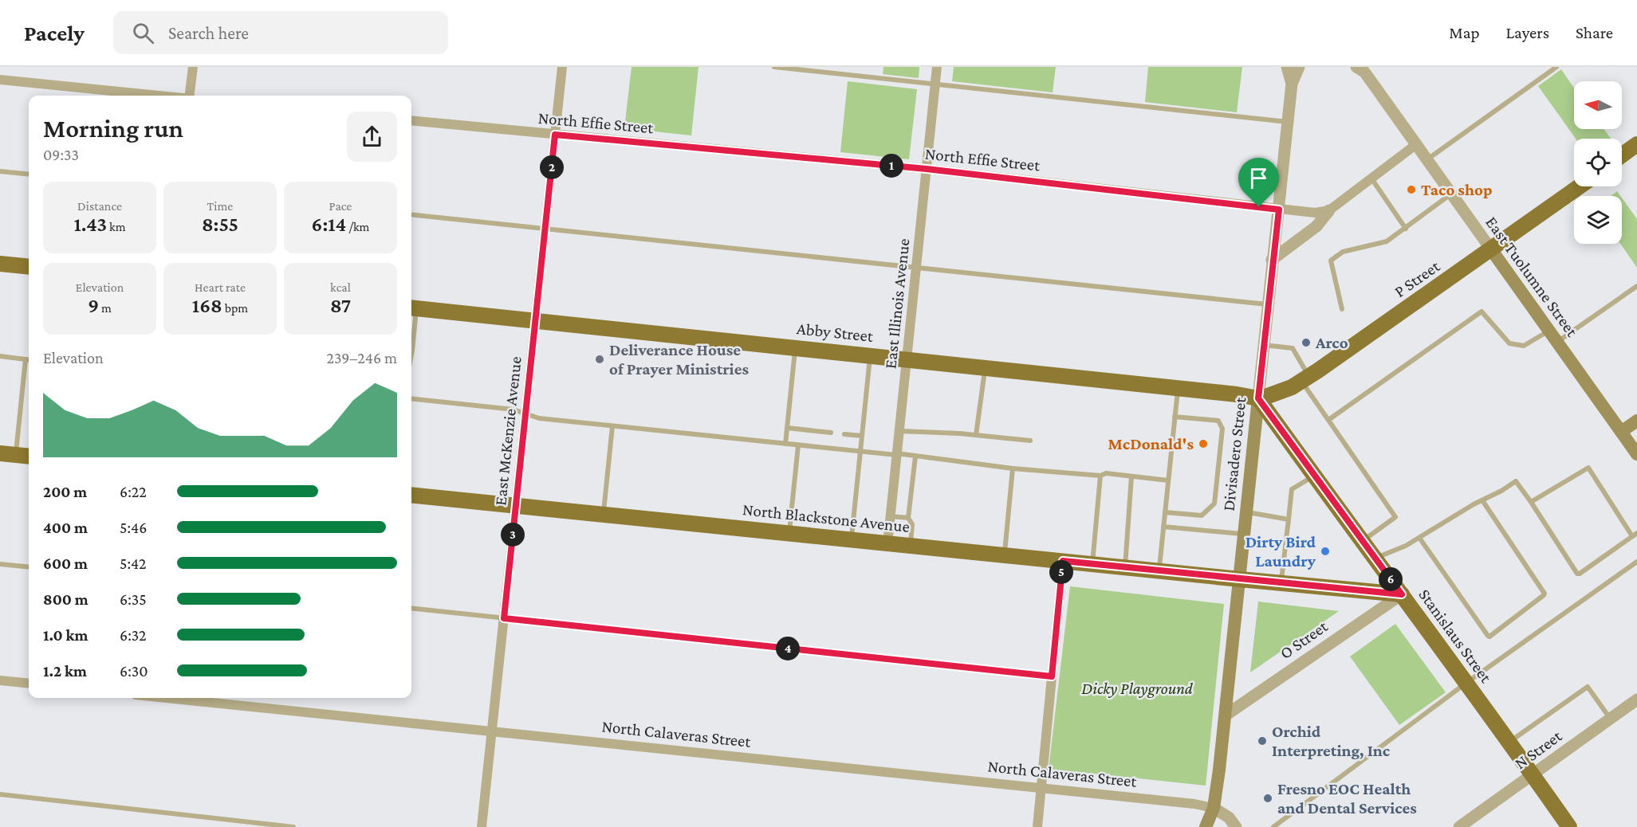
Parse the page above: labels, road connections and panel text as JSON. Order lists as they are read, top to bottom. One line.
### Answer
{"streets":{"main road":["East Tuolumne Street","P Street","Abby Street","Divisadero Street","North Blackstone Avenue","Stanislaus Street"],"street":["North Effie Street","East Illinois Avenue","East McKenzie Avenue","O Street","North Calaveras Street","N Street"]},"crossings":[["North Effie Street","East Illinois Avenue"],["North Effie Street","East McKenzie Avenue"],["North Effie Street","Divisadero Street"],["East Tuolumne Street","P Street"],["P Street","Abby Street"],["P Street","Divisadero Street"],["P Street","Stanislaus Street"],["East Illinois Avenue","Abby Street"],["East Illinois Avenue","North Blackstone Avenue"],["Abby Street","East McKenzie Avenue"],["Abby Street","Divisadero Street"],["Abby Street","Stanislaus Street"],["East McKenzie Avenue","North Blackstone Avenue"],["East McKenzie Avenue","North Calaveras Street"],["Divisadero Street","North Blackstone Avenue"],["Divisadero Street","Stanislaus Street"],["Divisadero Street","O Street"],["Divisadero Street","North Calaveras Street"],["North Blackstone Avenue","Stanislaus Street"],["North Blackstone Avenue","O Street"],["Stanislaus Street","O Street"],["Stanislaus Street","N Street"]],"parks":["Dicky Playground"],"places":["Taco shop","Arco","Deliverance House of Prayer Ministries","McDonald's","Dirty Bird Laundry","Orchid Interpreting, Inc","Fresno EOC Health and Dental Services"],"north":"left","page":{"header":"Pacely","search":"Search here","nav":["Map","Layers","Share"],"heading":["Morning run","09:33"],"pins":["1","2","3","5","6","4"],"stats":[["Distance","1.43 km"],["Time","8:55"],["Pace","6:14 /km"],["Elevation","9 m"],["Heart rate","168 bpm"],["kcal","87"]],"chart":["Elevation","239–246 m"],"list":[{"name":"200 m","note":"6:22"},{"name":"400 m","note":"5:46"},{"name":"600 m","note":"5:42"},{"name":"800 m","note":"6:35"},{"name":"1.0 km","note":"6:32"},{"name":"1.2 km","note":"6:30"}]}}
